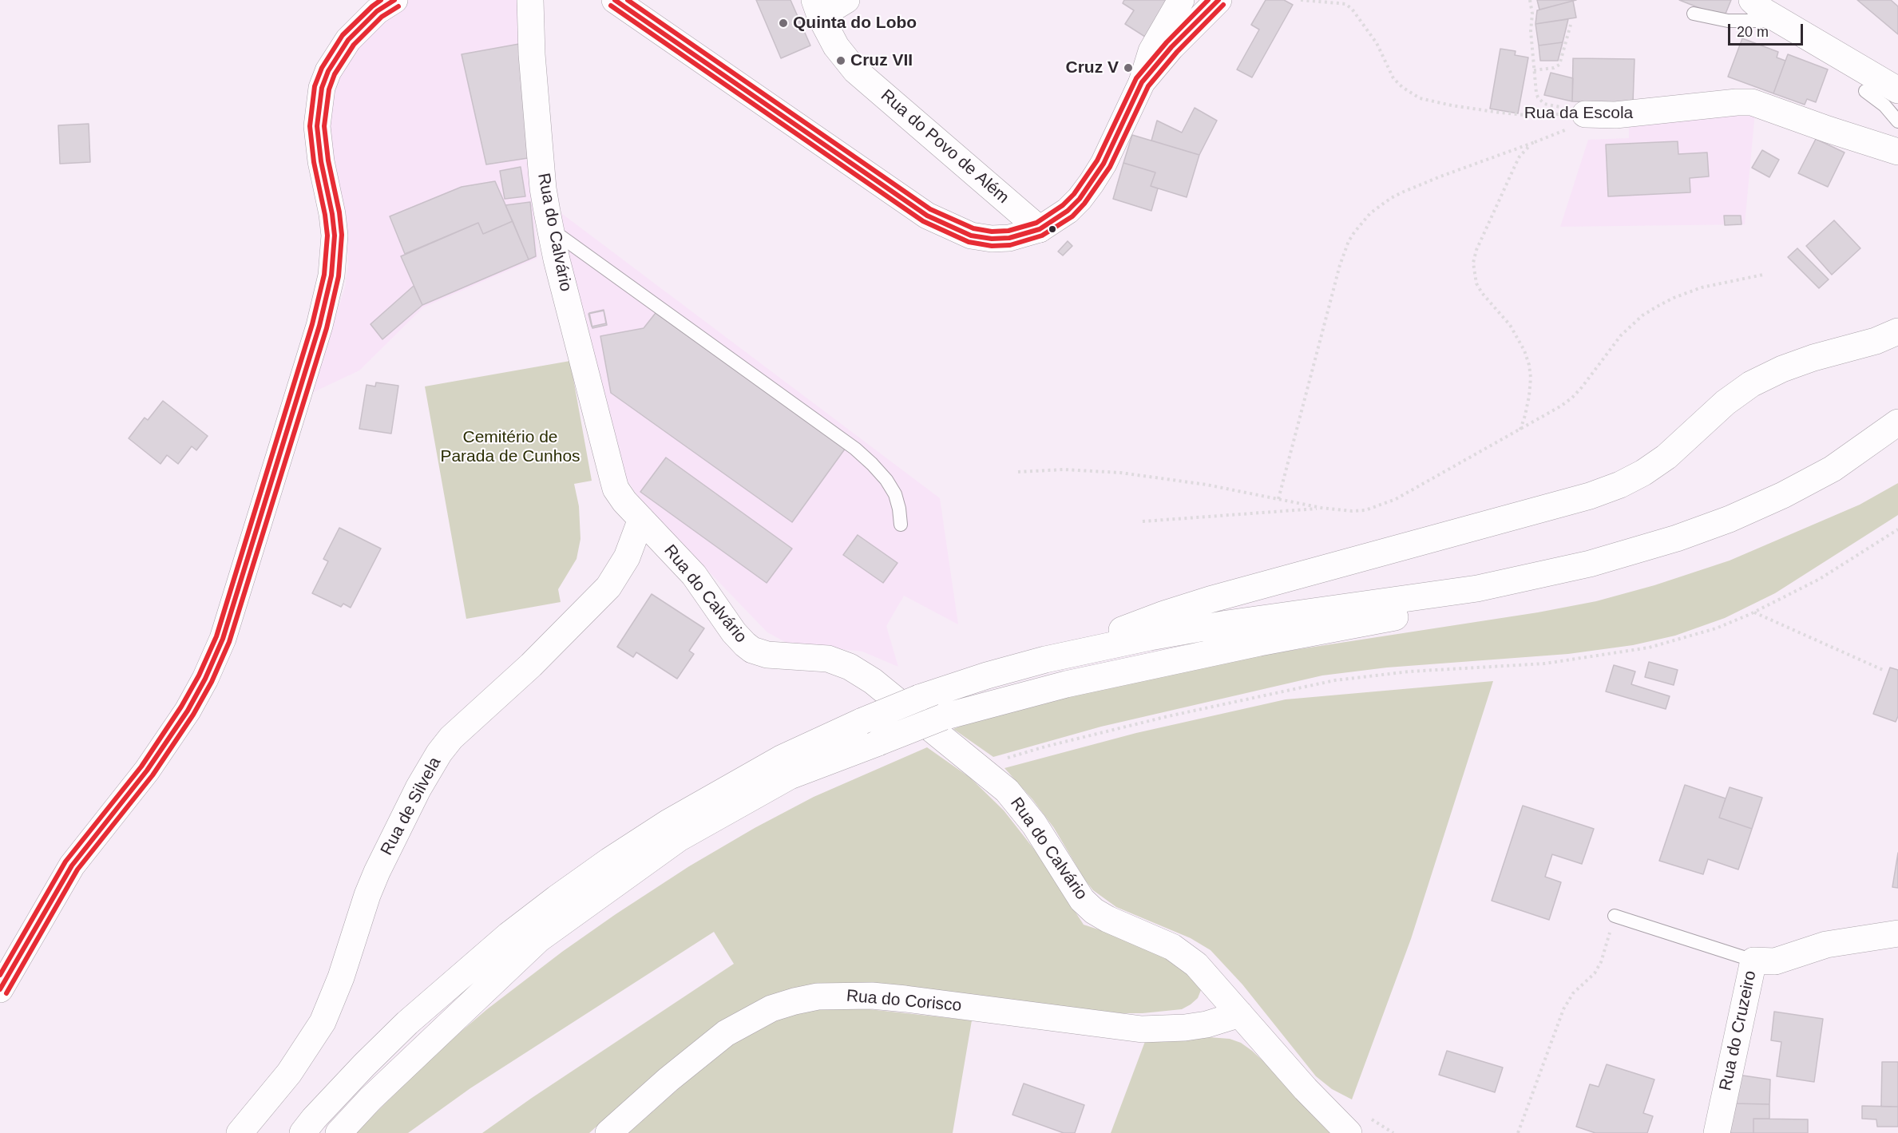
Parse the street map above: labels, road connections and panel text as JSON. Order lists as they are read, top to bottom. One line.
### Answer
{"streets":{"main road":["Rua da Escola","Rua do Povo de Além","Rua do Calvário","Rua de Silvela","Rua do Corisco","Rua do Cruzeiro"]},"crossings":[["Rua do Calvário","Rua de Silvela"],["Rua do Calvário","Rua do Corisco"]],"parks":["Cemitério de Parada de Cunhos"],"places":["Quinta do Lobo","Cruz VII","Cruz V"],"scale_bar":"20 m"}
